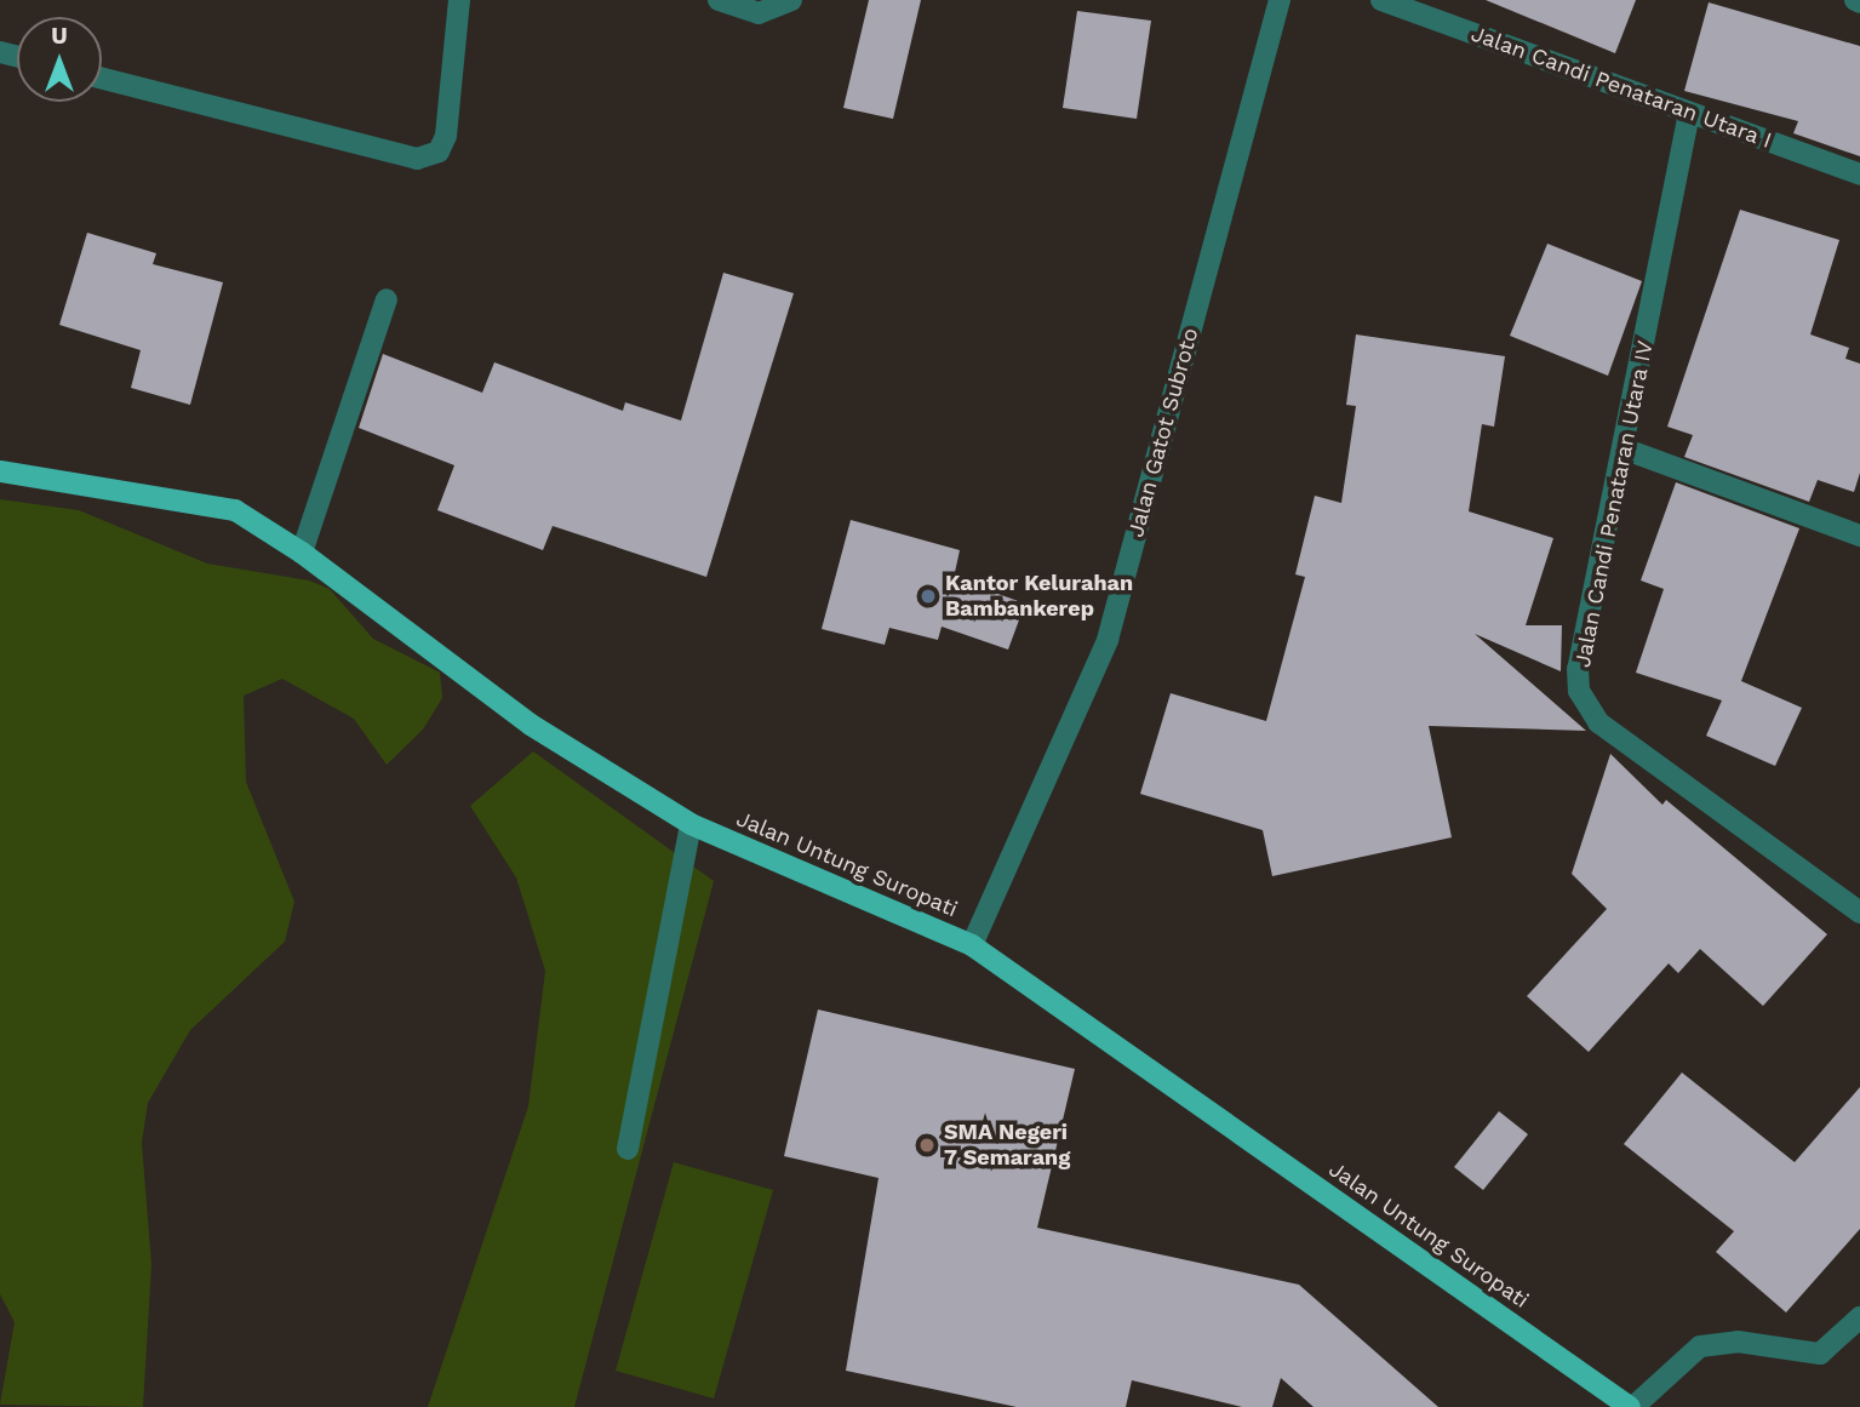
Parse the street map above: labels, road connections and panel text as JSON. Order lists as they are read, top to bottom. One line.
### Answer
{"streets":{"main road":["Jalan Untung Suropati"],"street":["Jalan Candi Penataran Utara I","Jalan Gatot Subroto","Jalan Candi Penataran Utara IV"]},"crossings":[["Jalan Candi Penataran Utara I","Jalan Candi Penataran Utara IV"],["Jalan Gatot Subroto","Jalan Untung Suropati"]],"places":["Kantor Kelurahan Bambankerep","SMA Negeri 7 Semarang"],"north":"top"}
